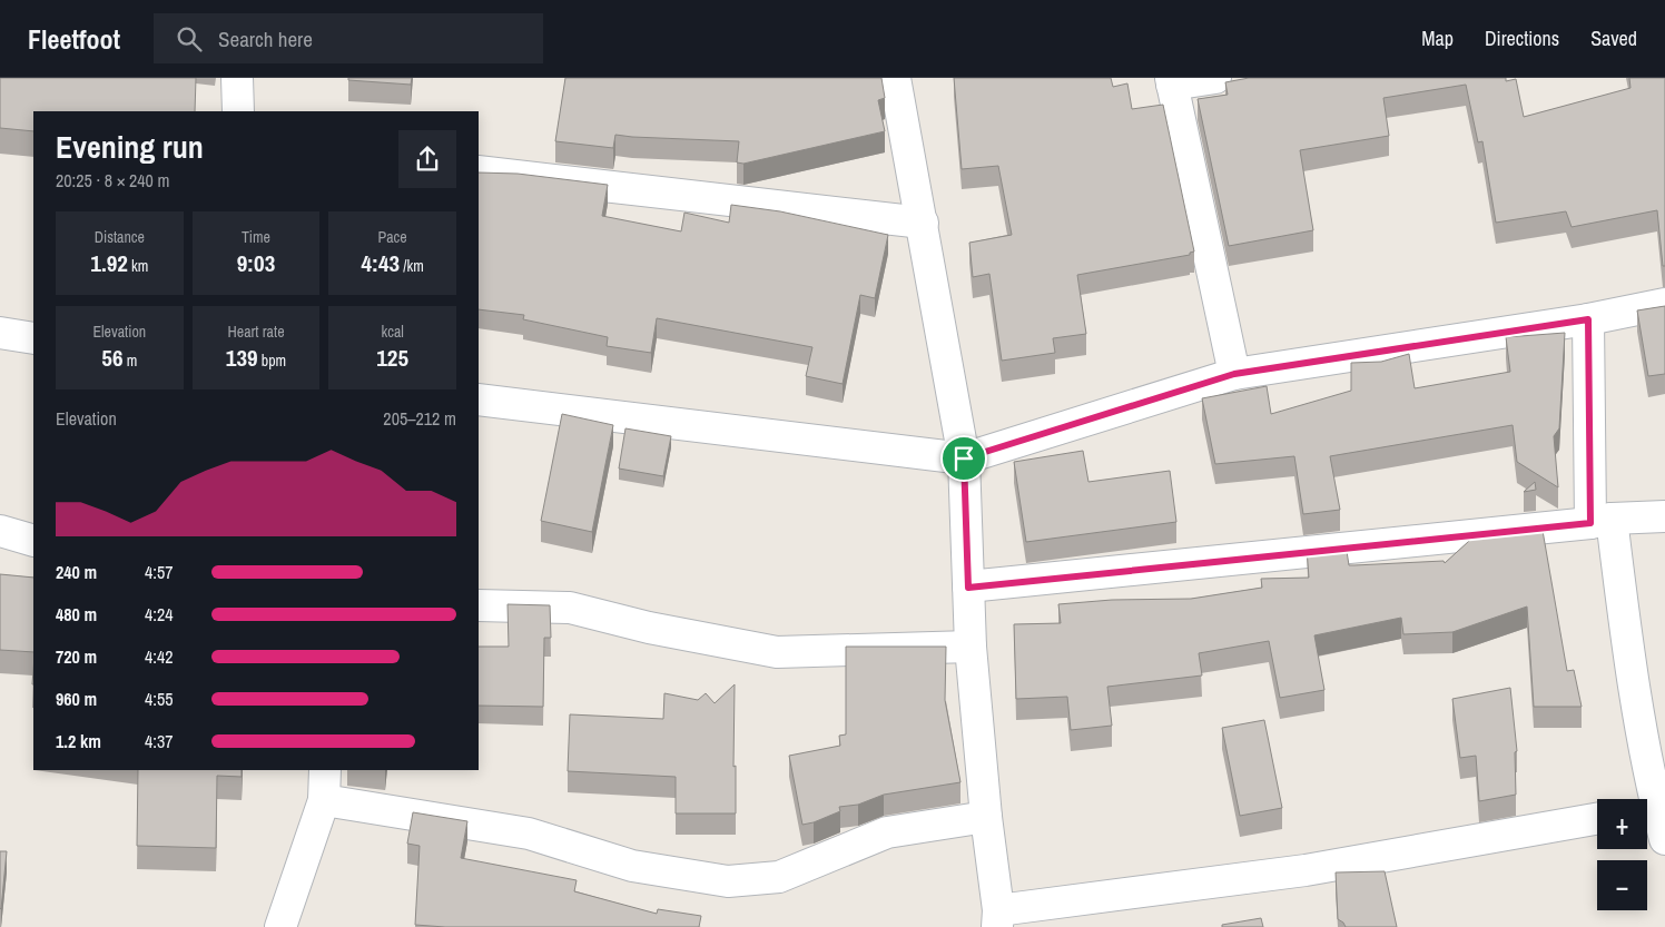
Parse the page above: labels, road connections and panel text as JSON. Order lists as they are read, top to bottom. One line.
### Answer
{"page":{"header":"Fleetfoot","search":"Search here","nav":["Map","Directions","Saved"],"heading":["Evening run","20:25 · 8 × 240 m"],"stats":[["Distance","1.92 km"],["Time","9:03"],["Pace","4:43 /km"],["Elevation","56 m"],["Heart rate","139 bpm"],["kcal","125"]],"chart":["Elevation","205–212 m"],"list":[{"name":"240 m","note":"4:57"},{"name":"480 m","note":"4:24"},{"name":"720 m","note":"4:42"},{"name":"960 m","note":"4:55"},{"name":"1.2 km","note":"4:37"}],"map_buttons":["+","−"]}}
